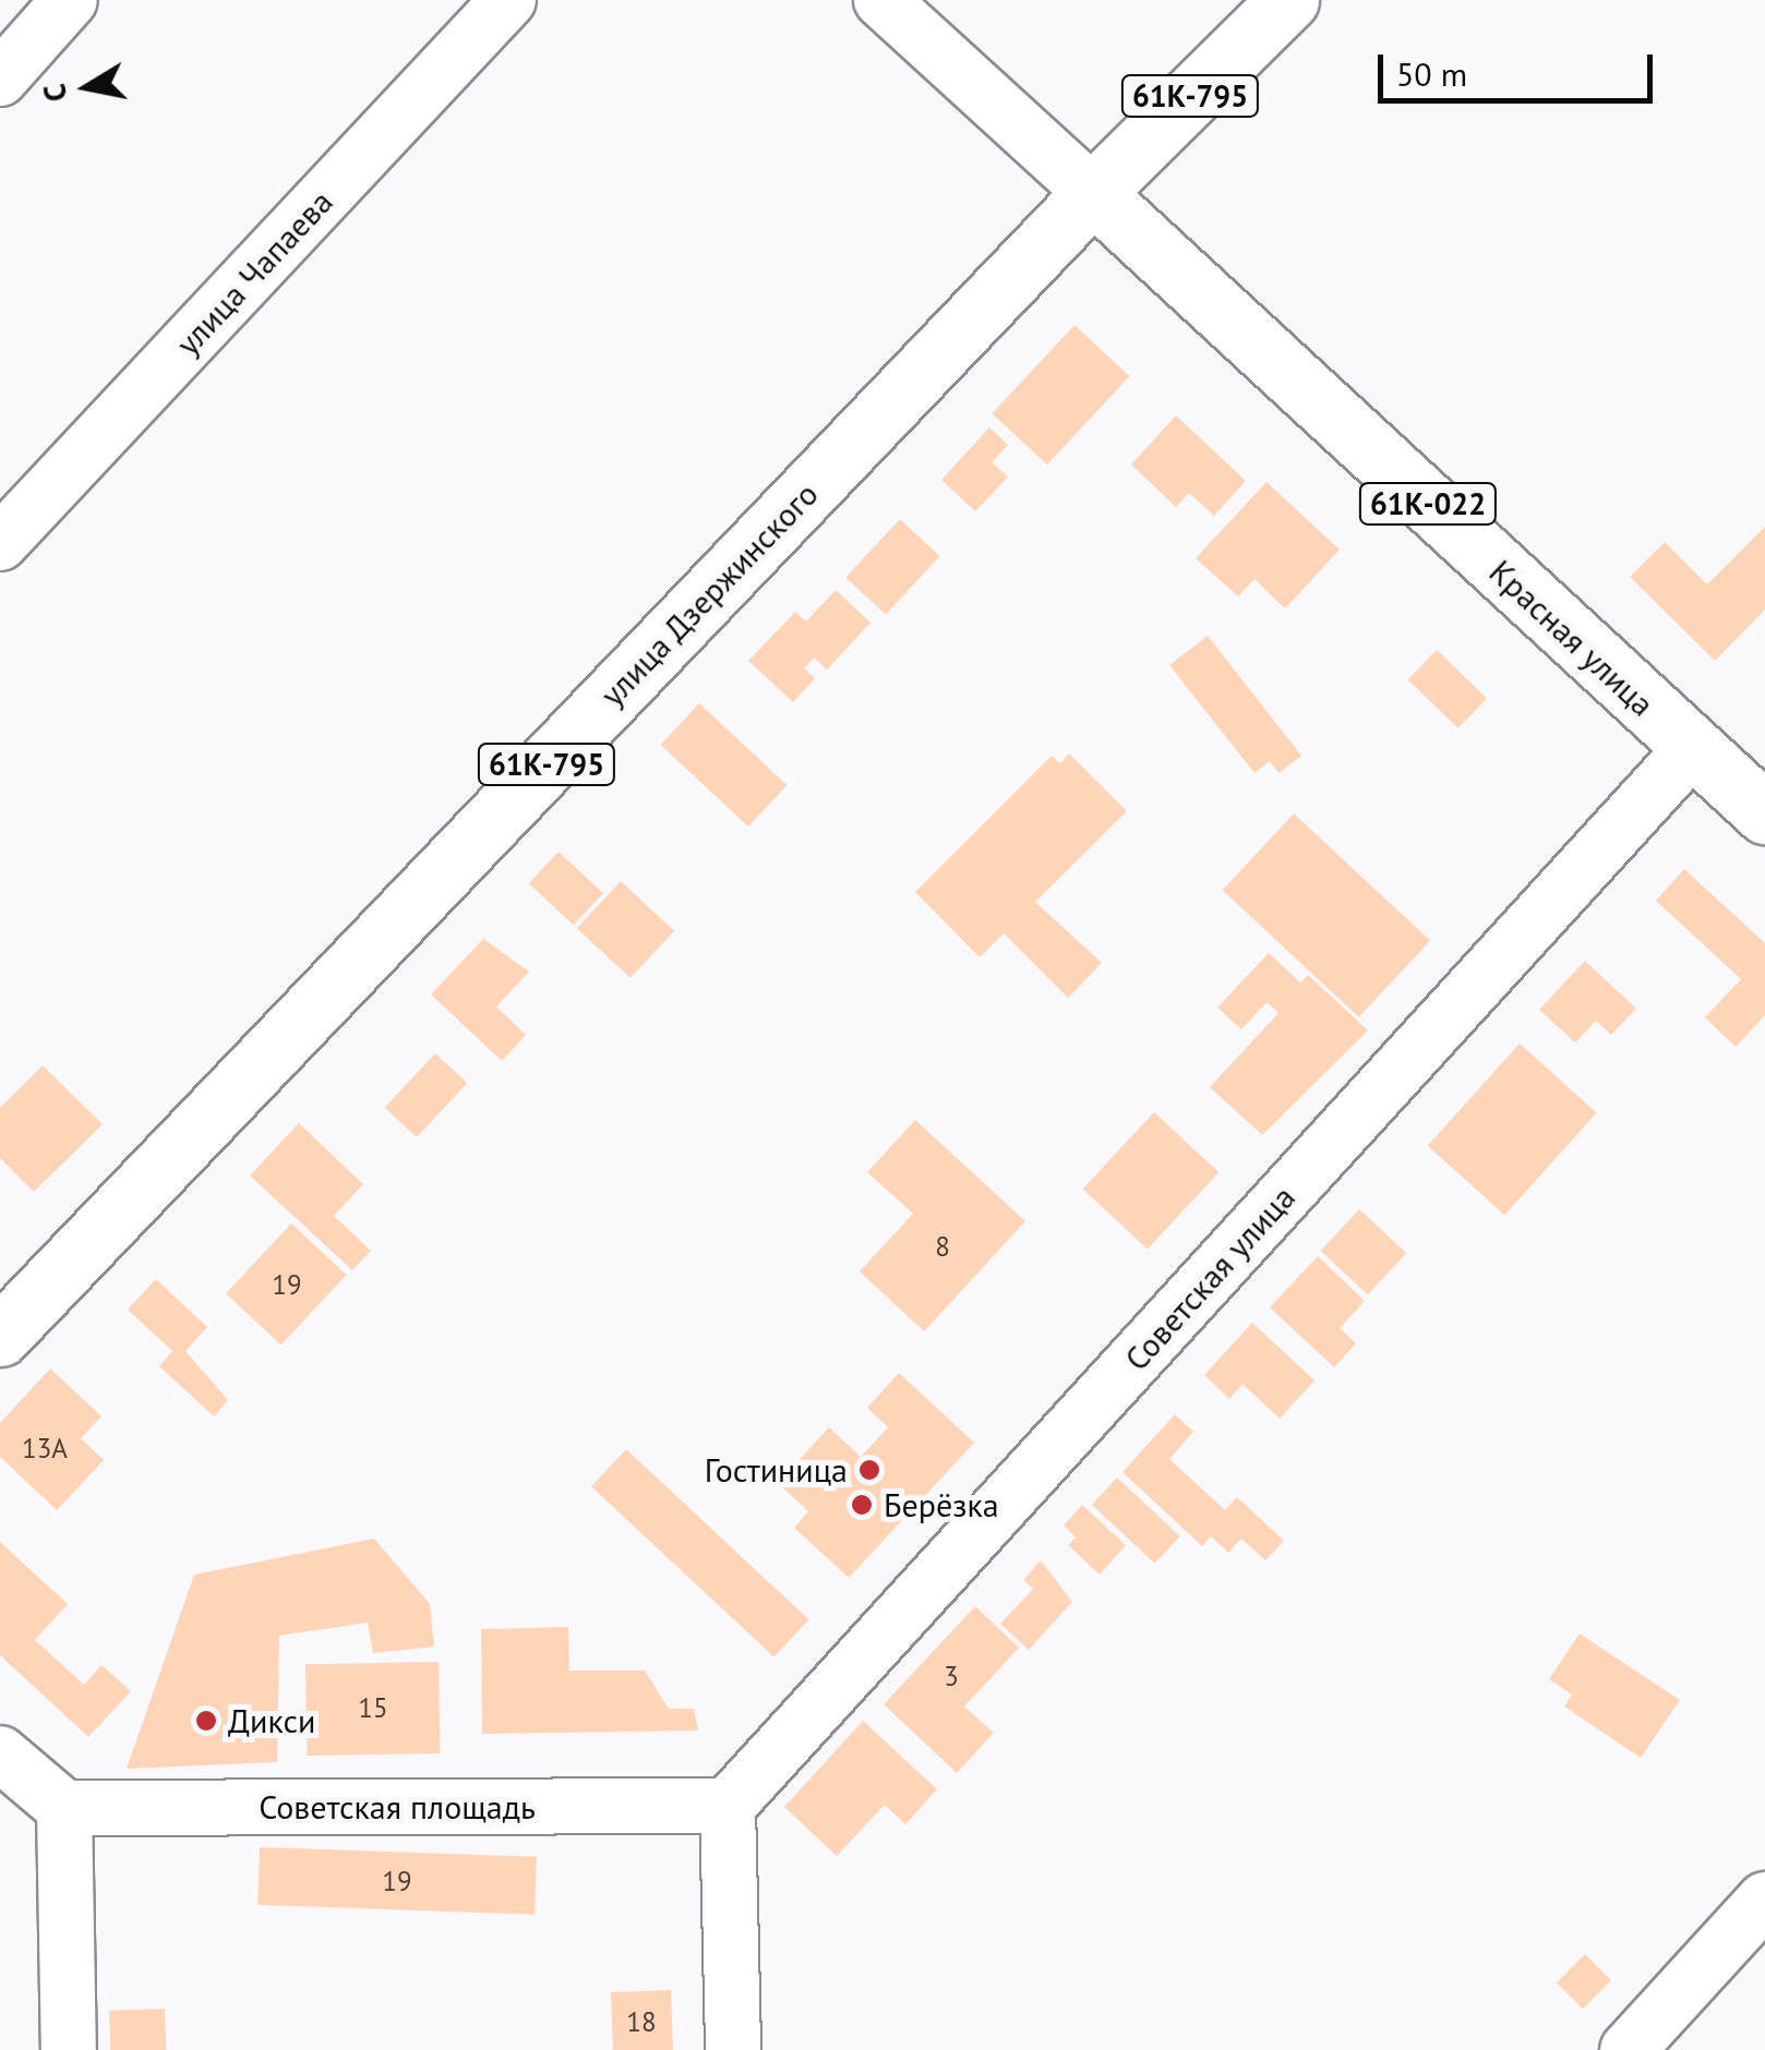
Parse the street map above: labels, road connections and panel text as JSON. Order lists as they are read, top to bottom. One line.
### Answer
{"streets":{"main road":["61К-795","61К-022","улица Дзержинского","Красная улица"],"street":["улица Чапаева","Советская улица","Советская площадь"]},"crossings":[["улица Дзержинского","Красная улица"],["Красная улица","Советская улица"],["Советская улица","Советская площадь"]],"places":["Гостиница","Берёзка","Дикси"],"house_numbers":["8","19","13А","3","15","19","18"],"scale_bar":"50 m","north":"left"}
